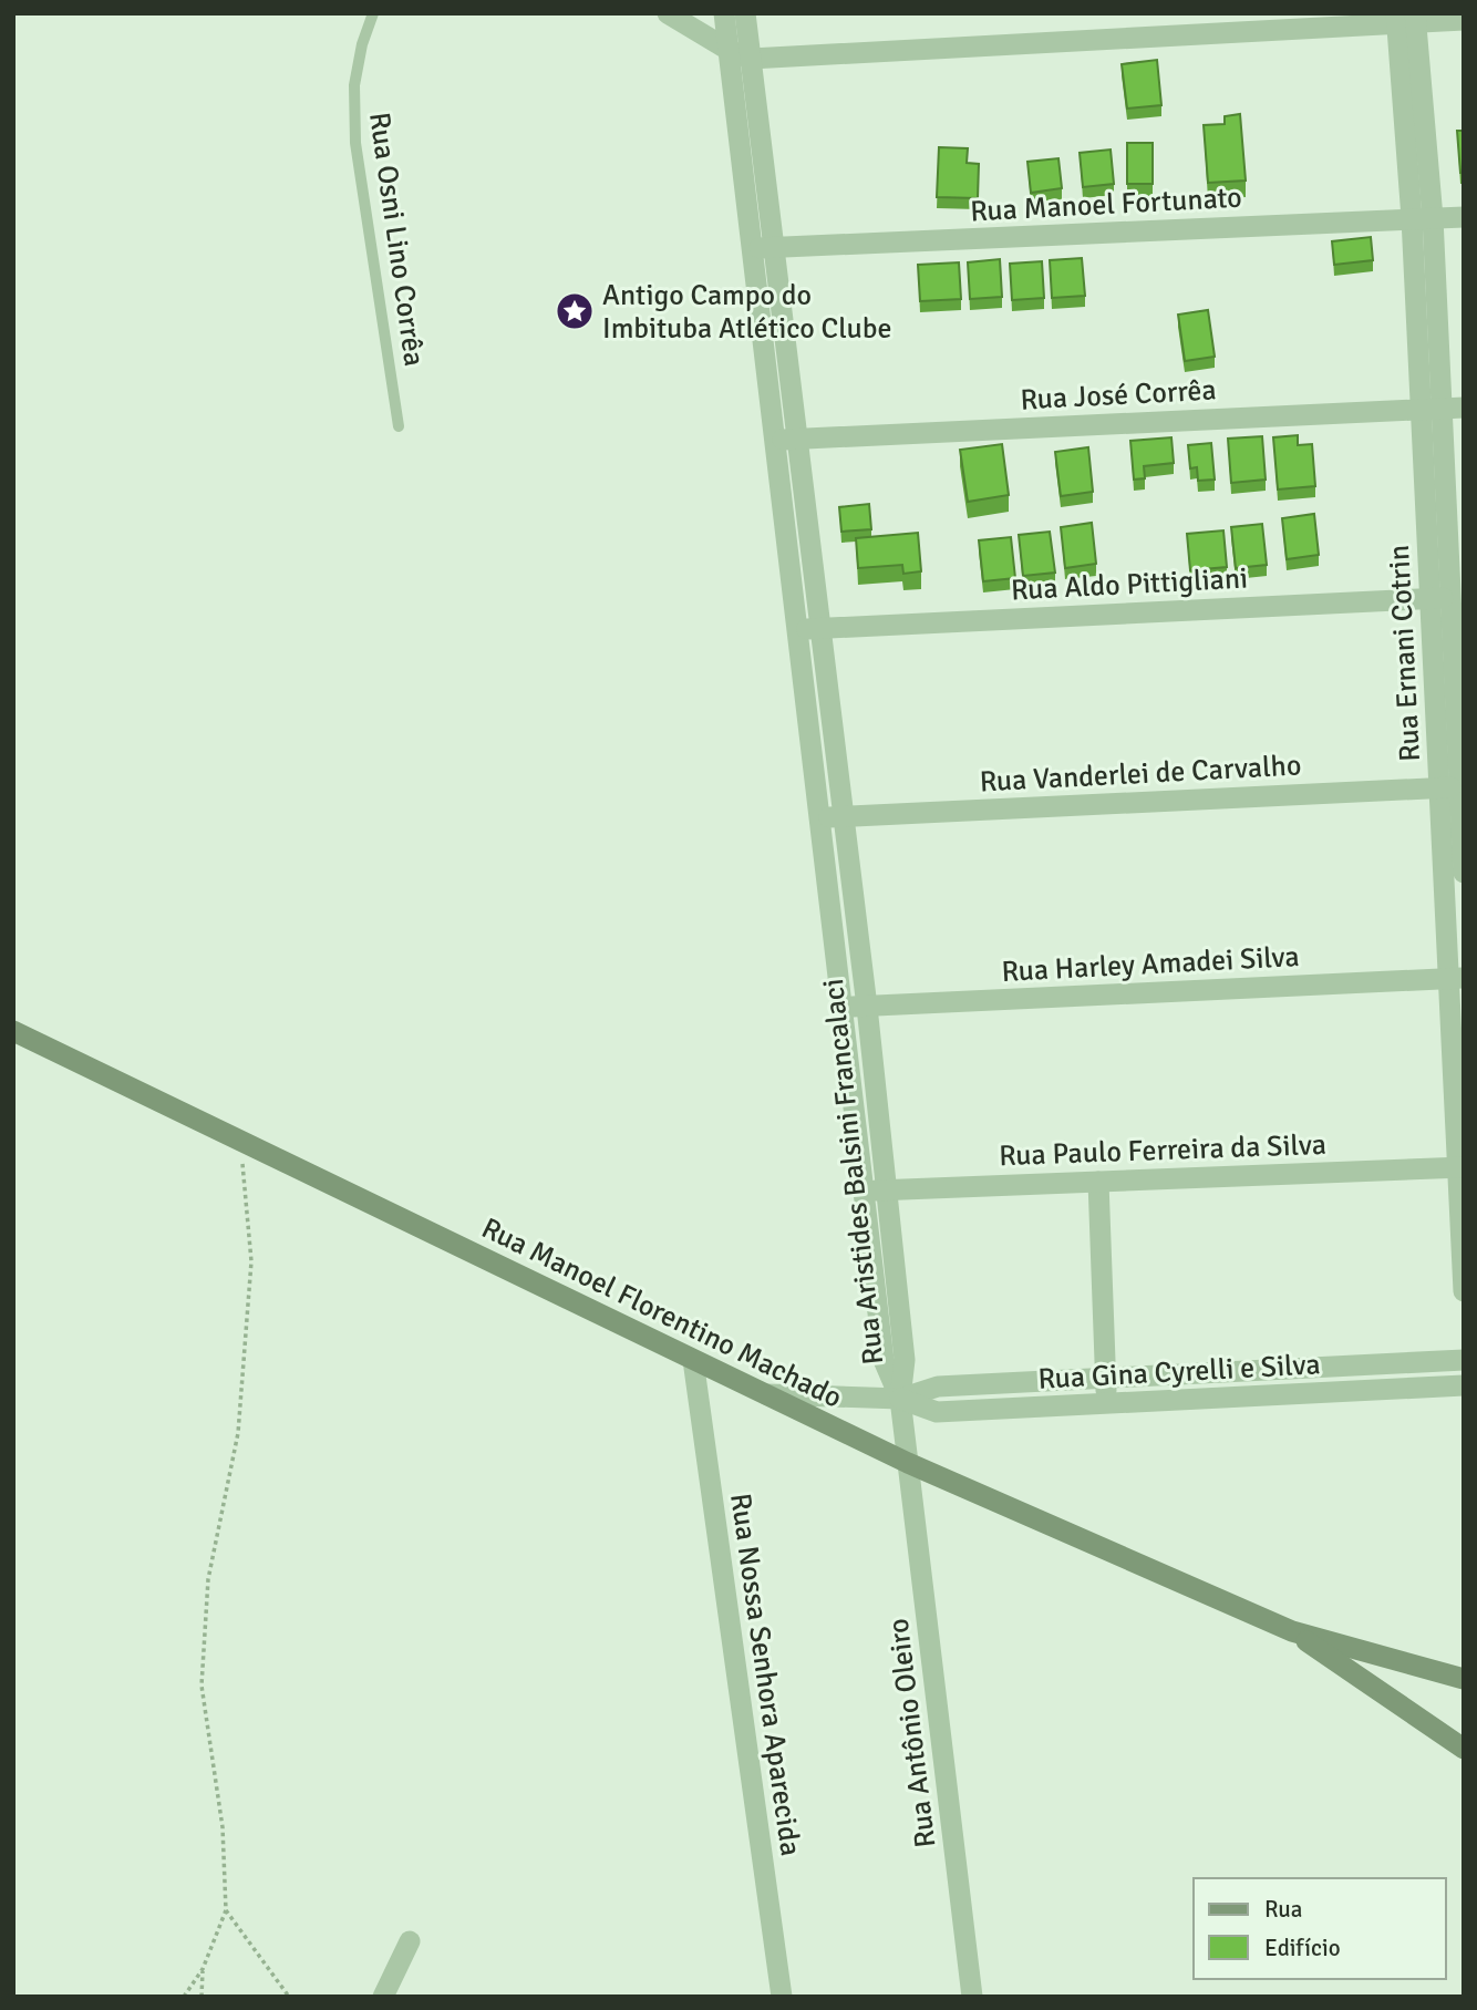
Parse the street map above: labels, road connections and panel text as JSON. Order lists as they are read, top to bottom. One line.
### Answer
{"streets":{"main road":["Rua Manoel Florentino Machado"],"street":["Rua Manoel Fortunato","Rua José Corrêa","Rua Aldo Pittigliani","Rua Ernani Cotrin","Rua Vanderlei de Carvalho","Rua Harley Amadei Silva","Rua Paulo Ferreira da Silva","Rua Aristides Balsini Francalaci","Rua Gina Cyrelli e Silva","Rua Nossa Senhora Aparecida","Rua Antônio Oleiro"],"lane":["Rua Osni Lino Corrêa"]},"crossings":[["Rua Manoel Fortunato","Rua Ernani Cotrin"],["Rua Manoel Fortunato","Rua Aristides Balsini Francalaci"],["Rua José Corrêa","Rua Ernani Cotrin"],["Rua José Corrêa","Rua Aristides Balsini Francalaci"],["Rua Aldo Pittigliani","Rua Ernani Cotrin"],["Rua Aldo Pittigliani","Rua Aristides Balsini Francalaci"],["Rua Ernani Cotrin","Rua Vanderlei de Carvalho"],["Rua Ernani Cotrin","Rua Harley Amadei Silva"],["Rua Ernani Cotrin","Rua Paulo Ferreira da Silva"],["Rua Vanderlei de Carvalho","Rua Aristides Balsini Francalaci"],["Rua Harley Amadei Silva","Rua Aristides Balsini Francalaci"],["Rua Paulo Ferreira da Silva","Rua Aristides Balsini Francalaci"],["Rua Aristides Balsini Francalaci","Rua Gina Cyrelli e Silva"],["Rua Aristides Balsini Francalaci","Rua Antônio Oleiro"],["Rua Manoel Florentino Machado","Rua Gina Cyrelli e Silva"],["Rua Manoel Florentino Machado","Rua Nossa Senhora Aparecida"],["Rua Manoel Florentino Machado","Rua Antônio Oleiro"],["Rua Gina Cyrelli e Silva","Rua Antônio Oleiro"]],"places":{"place":["Antigo Campo do Imbituba Atlético Clube"]},"legend":["Rua","Edifício"]}
